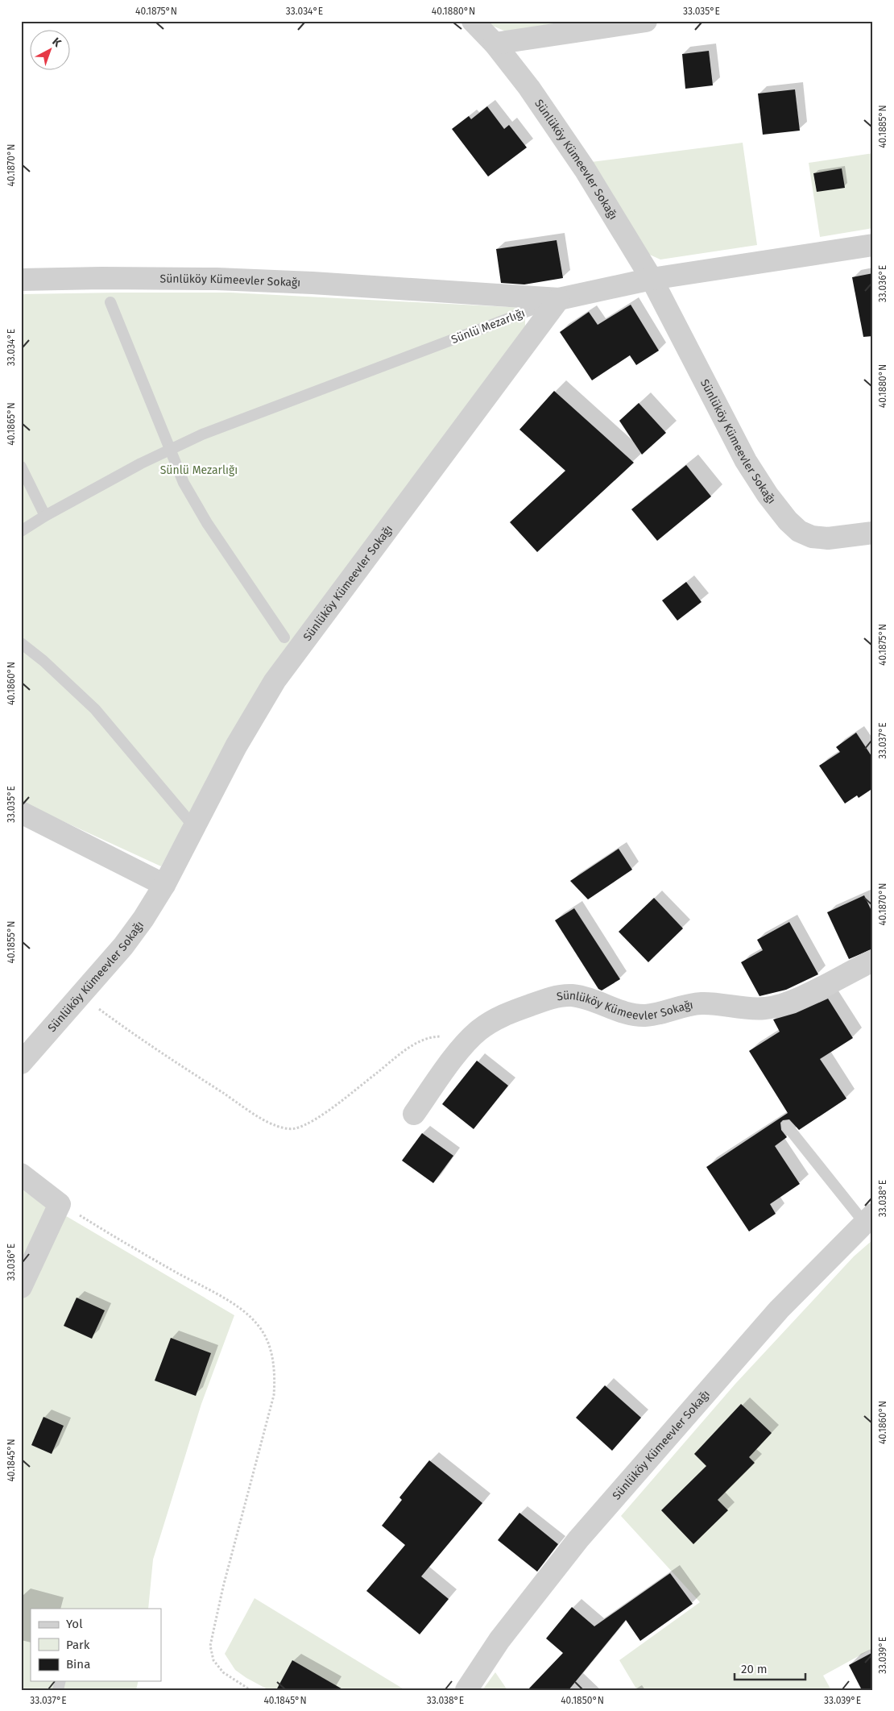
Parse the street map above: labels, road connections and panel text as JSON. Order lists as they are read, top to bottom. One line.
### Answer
{"streets":{"street":["Sünlüköy Kümeevler Sokağı"],"lane":["Sünlü Mezarlığı"]},"crossings":[["Sünlüköy Kümeevler Sokağı","Sünlü Mezarlığı"]],"parks":["Sünlü Mezarlığı"],"legend":["Yol","Park","Bina"],"scale_bar":"20 m","north":"top right","coordinates":["40.1875°N","33.034°E","40.1880°N","33.035°E","40.1885°N","40.1870°N","33.036°E","40.1865°N","40.1860°N","33.037°E","40.1855°N","33.038°E","40.1845°N","33.039°E","40.1850°N"]}
